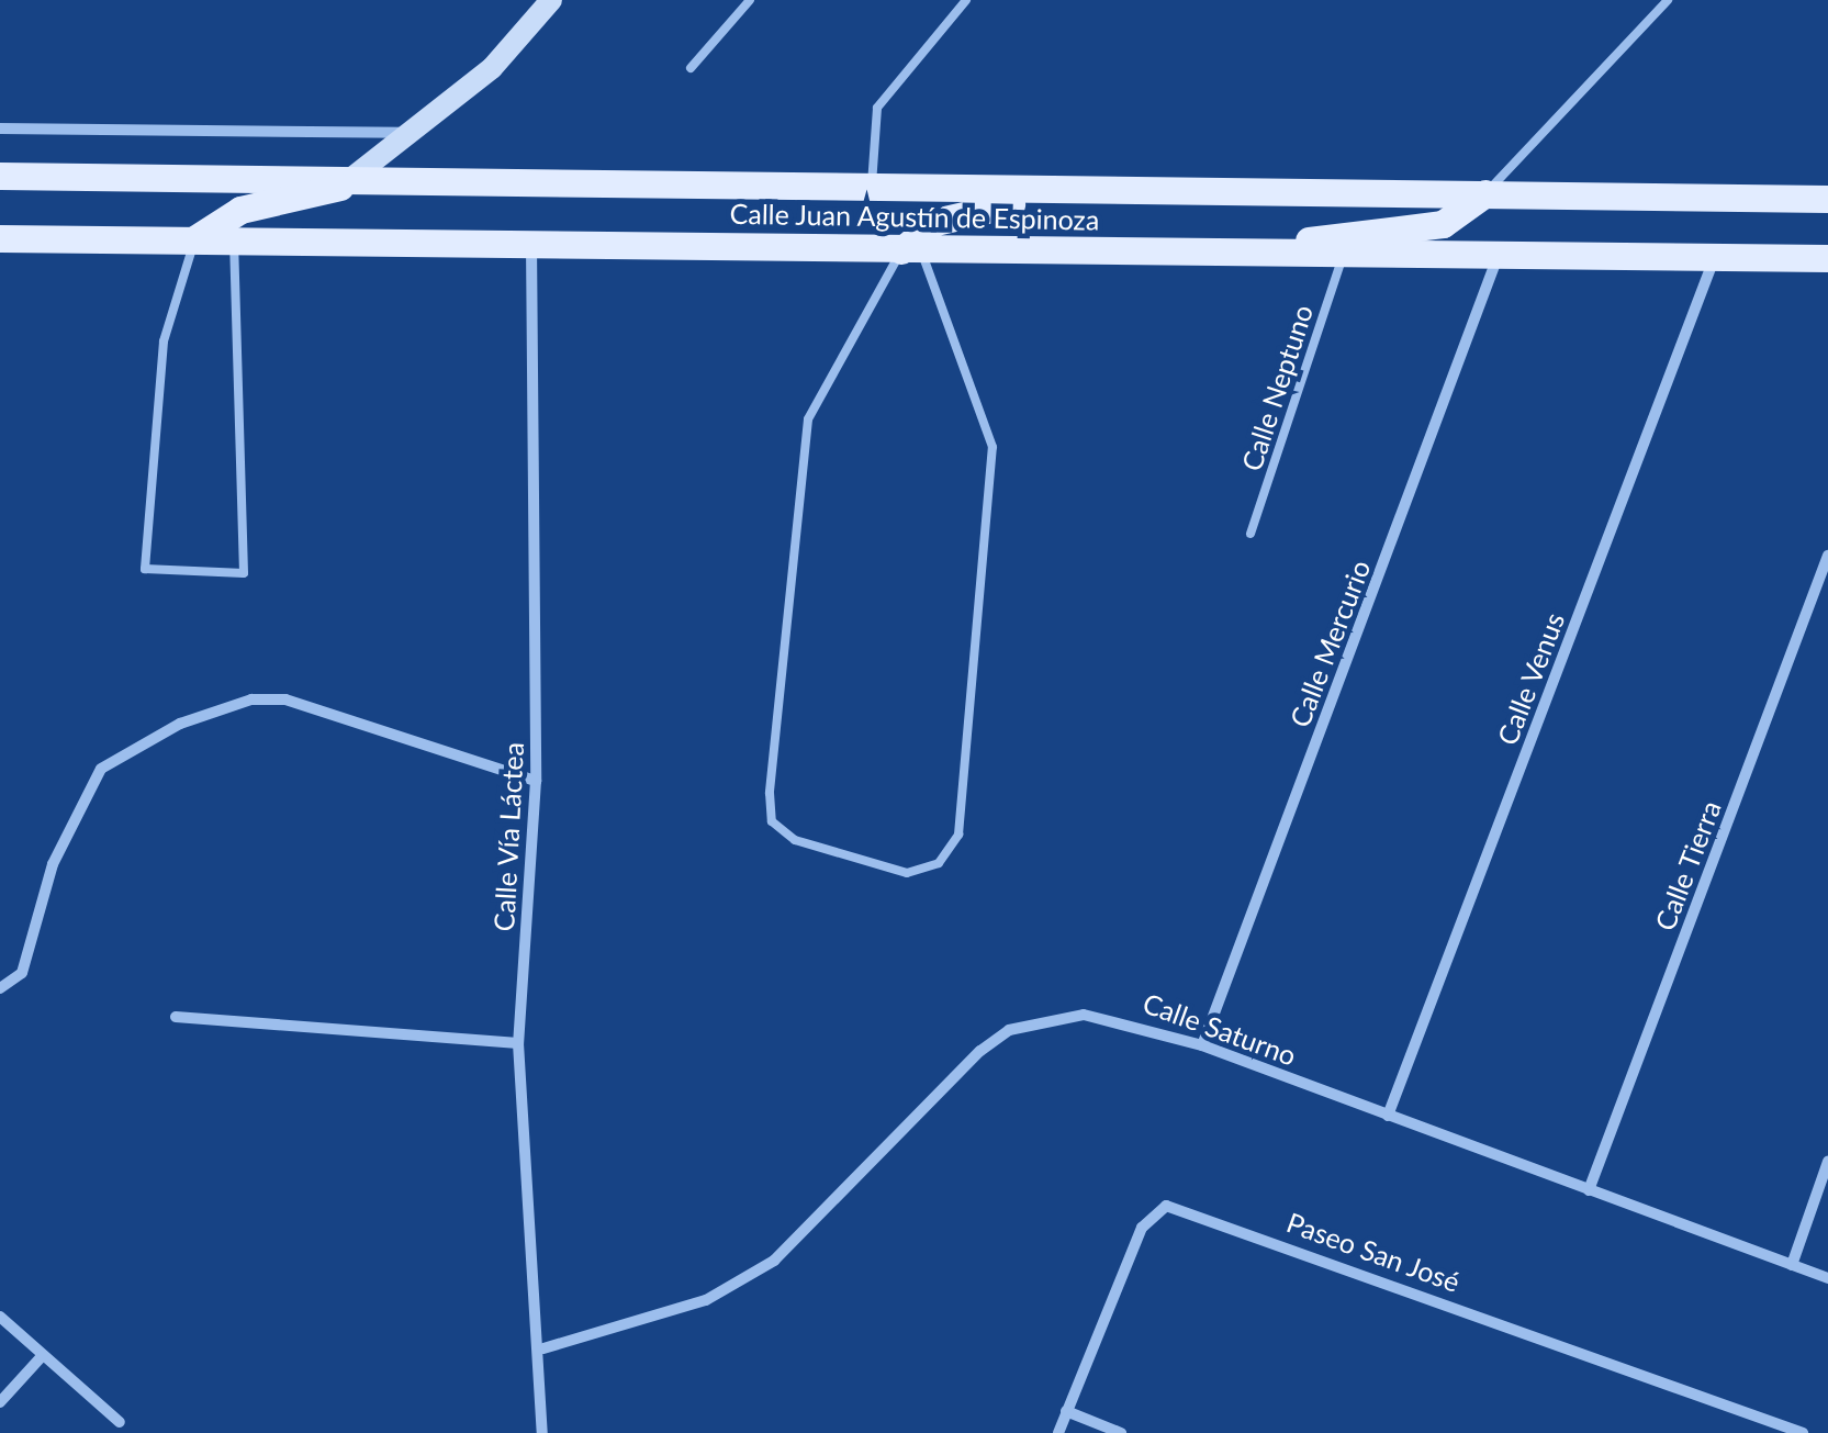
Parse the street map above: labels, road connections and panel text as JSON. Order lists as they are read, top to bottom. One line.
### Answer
{"streets":{"main road":["Calle Juan Agustín de Espinoza"],"street":["Calle Mercurio","Calle Venus","Calle Vía Láctea","Calle Tierra","Calle Saturno","Paseo San José"],"lane":["Calle Neptuno"]},"crossings":[["Calle Juan Agustín de Espinoza","Calle Neptuno"],["Calle Juan Agustín de Espinoza","Calle Mercurio"],["Calle Juan Agustín de Espinoza","Calle Venus"],["Calle Juan Agustín de Espinoza","Calle Vía Láctea"],["Calle Mercurio","Calle Saturno"],["Calle Venus","Calle Saturno"],["Calle Vía Láctea","Calle Saturno"],["Calle Tierra","Calle Saturno"]]}
